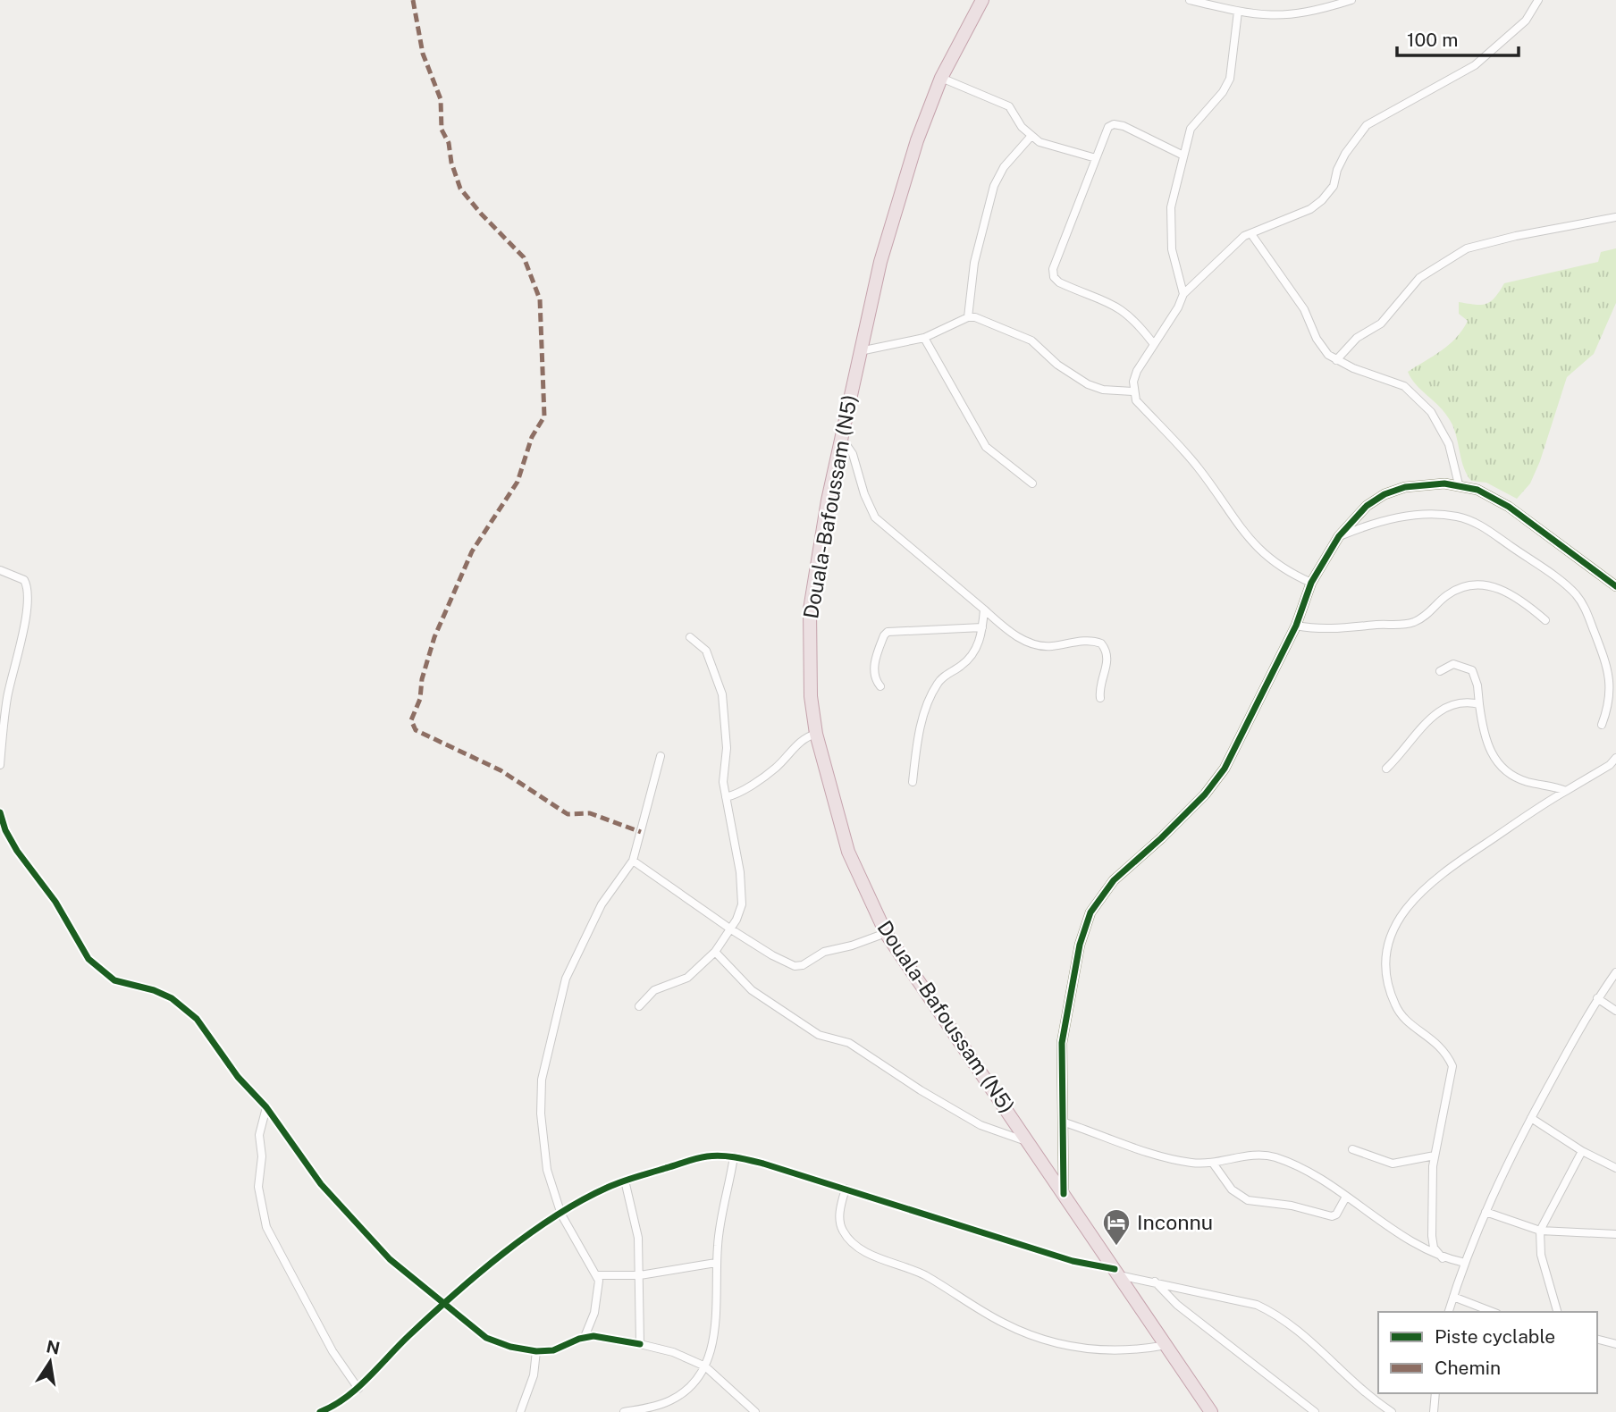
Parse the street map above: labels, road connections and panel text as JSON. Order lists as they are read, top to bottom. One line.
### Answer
{"streets":{"highway":["Douala-Bafoussam (N5)"]},"places":{"hotel":["Inconnu"]},"legend":["Piste cyclable","Chemin"],"scale_bar":"100 m","north":"top"}
